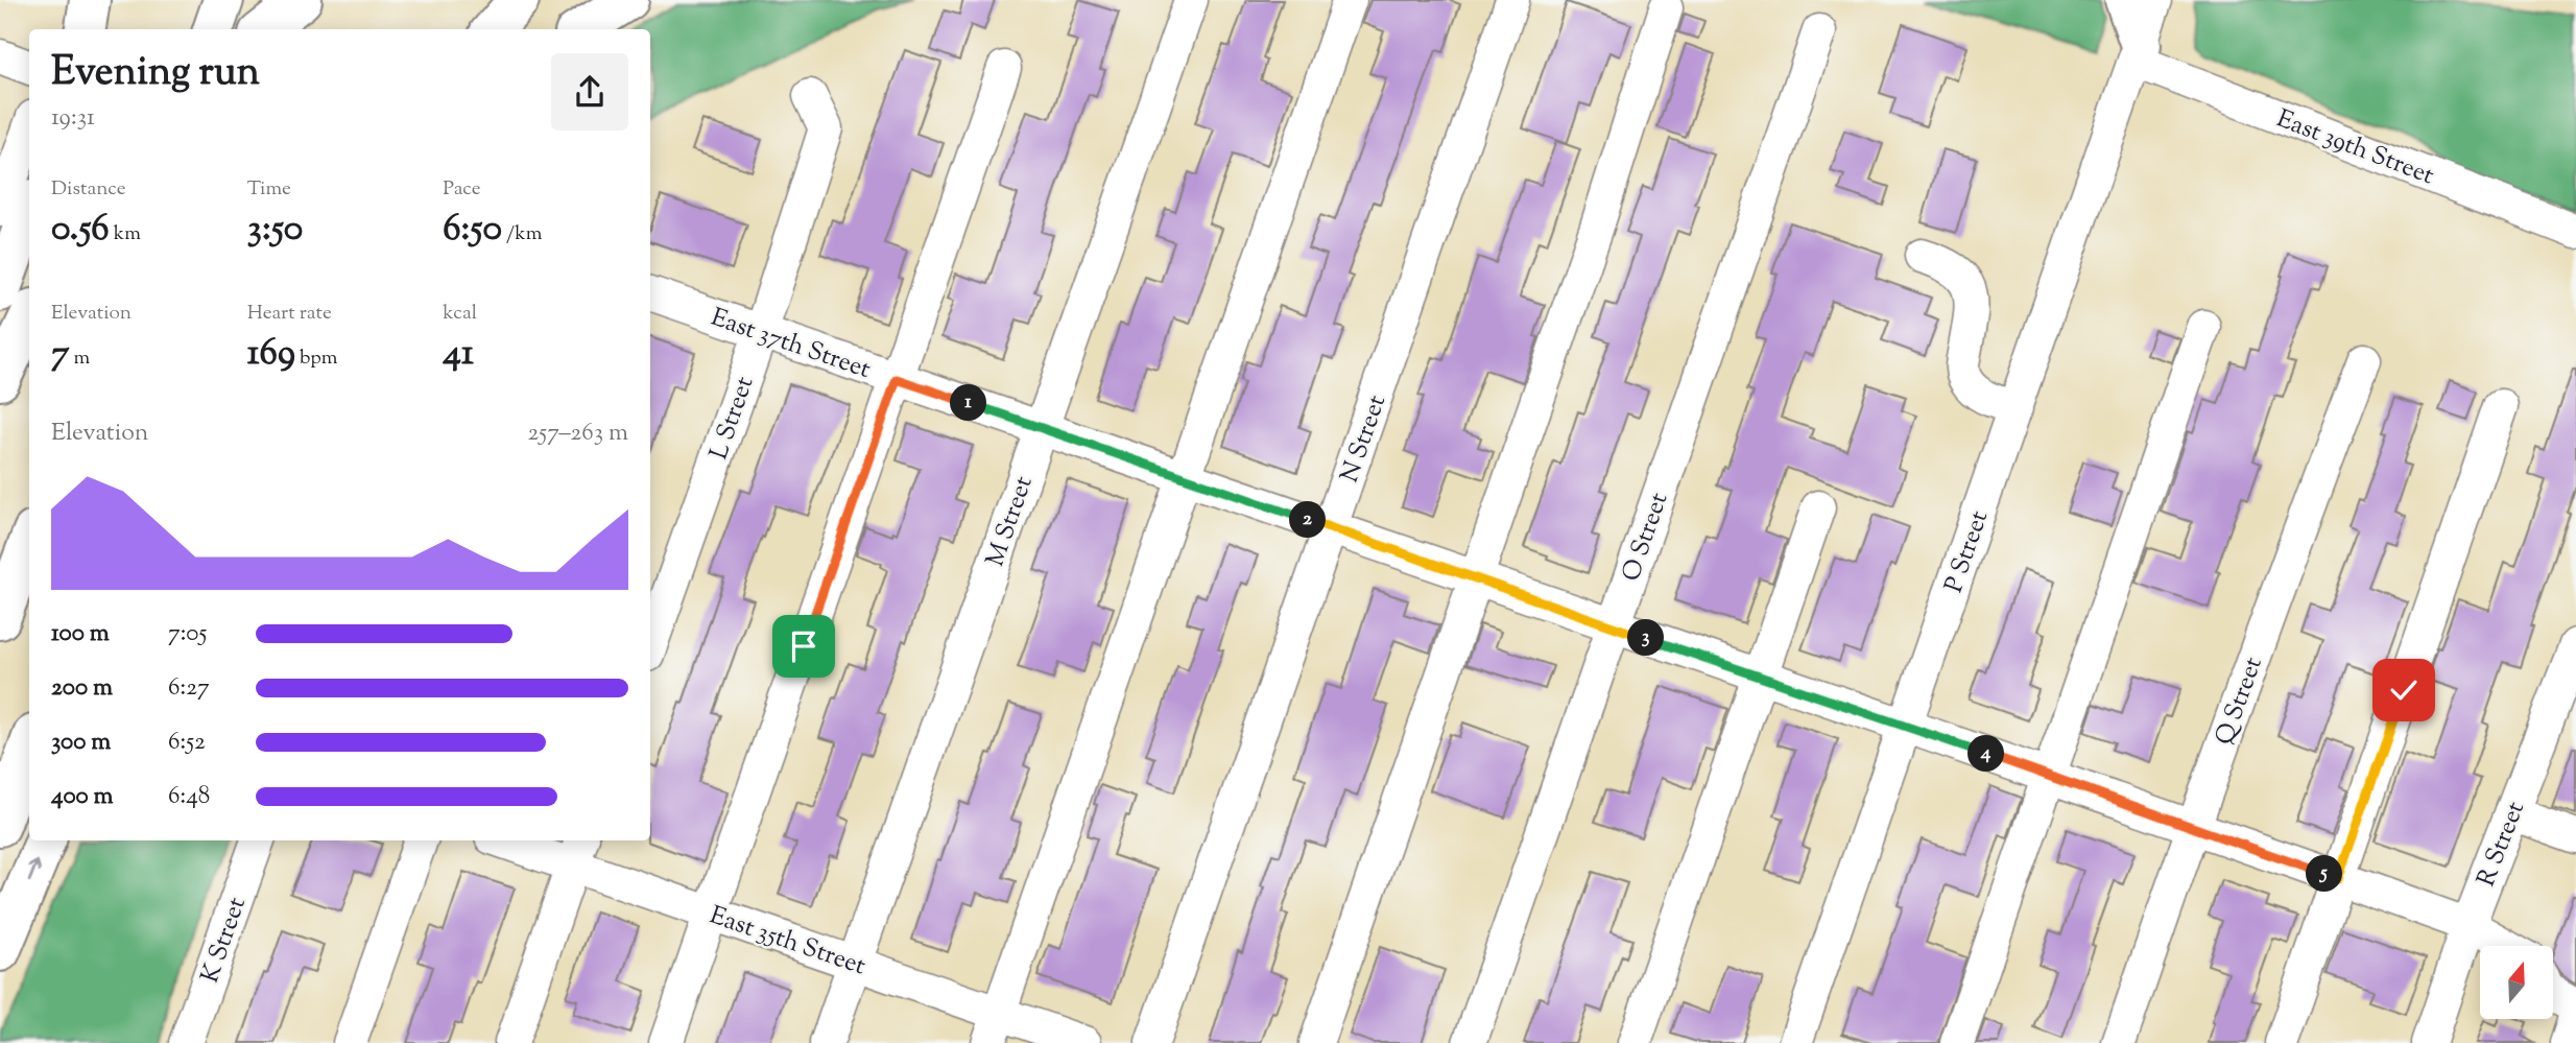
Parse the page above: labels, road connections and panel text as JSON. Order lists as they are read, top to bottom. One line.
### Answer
{"streets":{"street":["East 39th Street","East 37th Street","L Street","N Street","M Street","O Street","P Street","Q Street","R Street","K Street","East 35th Street"]},"crossings":[["East 39th Street","P Street"],["East 37th Street","L Street"],["East 37th Street","N Street"],["East 37th Street","M Street"],["East 37th Street","O Street"],["East 37th Street","P Street"],["East 37th Street","Q Street"],["East 37th Street","R Street"],["M Street","East 35th Street"]],"north":"top","page":{"heading":["Evening run","19:31"],"stats":[["Distance","0.56 km"],["Time","3:50"],["Pace","6:50 /km"],["Elevation","7 m"],["Heart rate","169 bpm"],["kcal","41"]],"pins":["1","2","3","4","5"],"chart":["Elevation","257–263 m"],"list":[{"name":"100 m","note":"7:05"},{"name":"200 m","note":"6:27"},{"name":"300 m","note":"6:52"},{"name":"400 m","note":"6:48"}]}}
